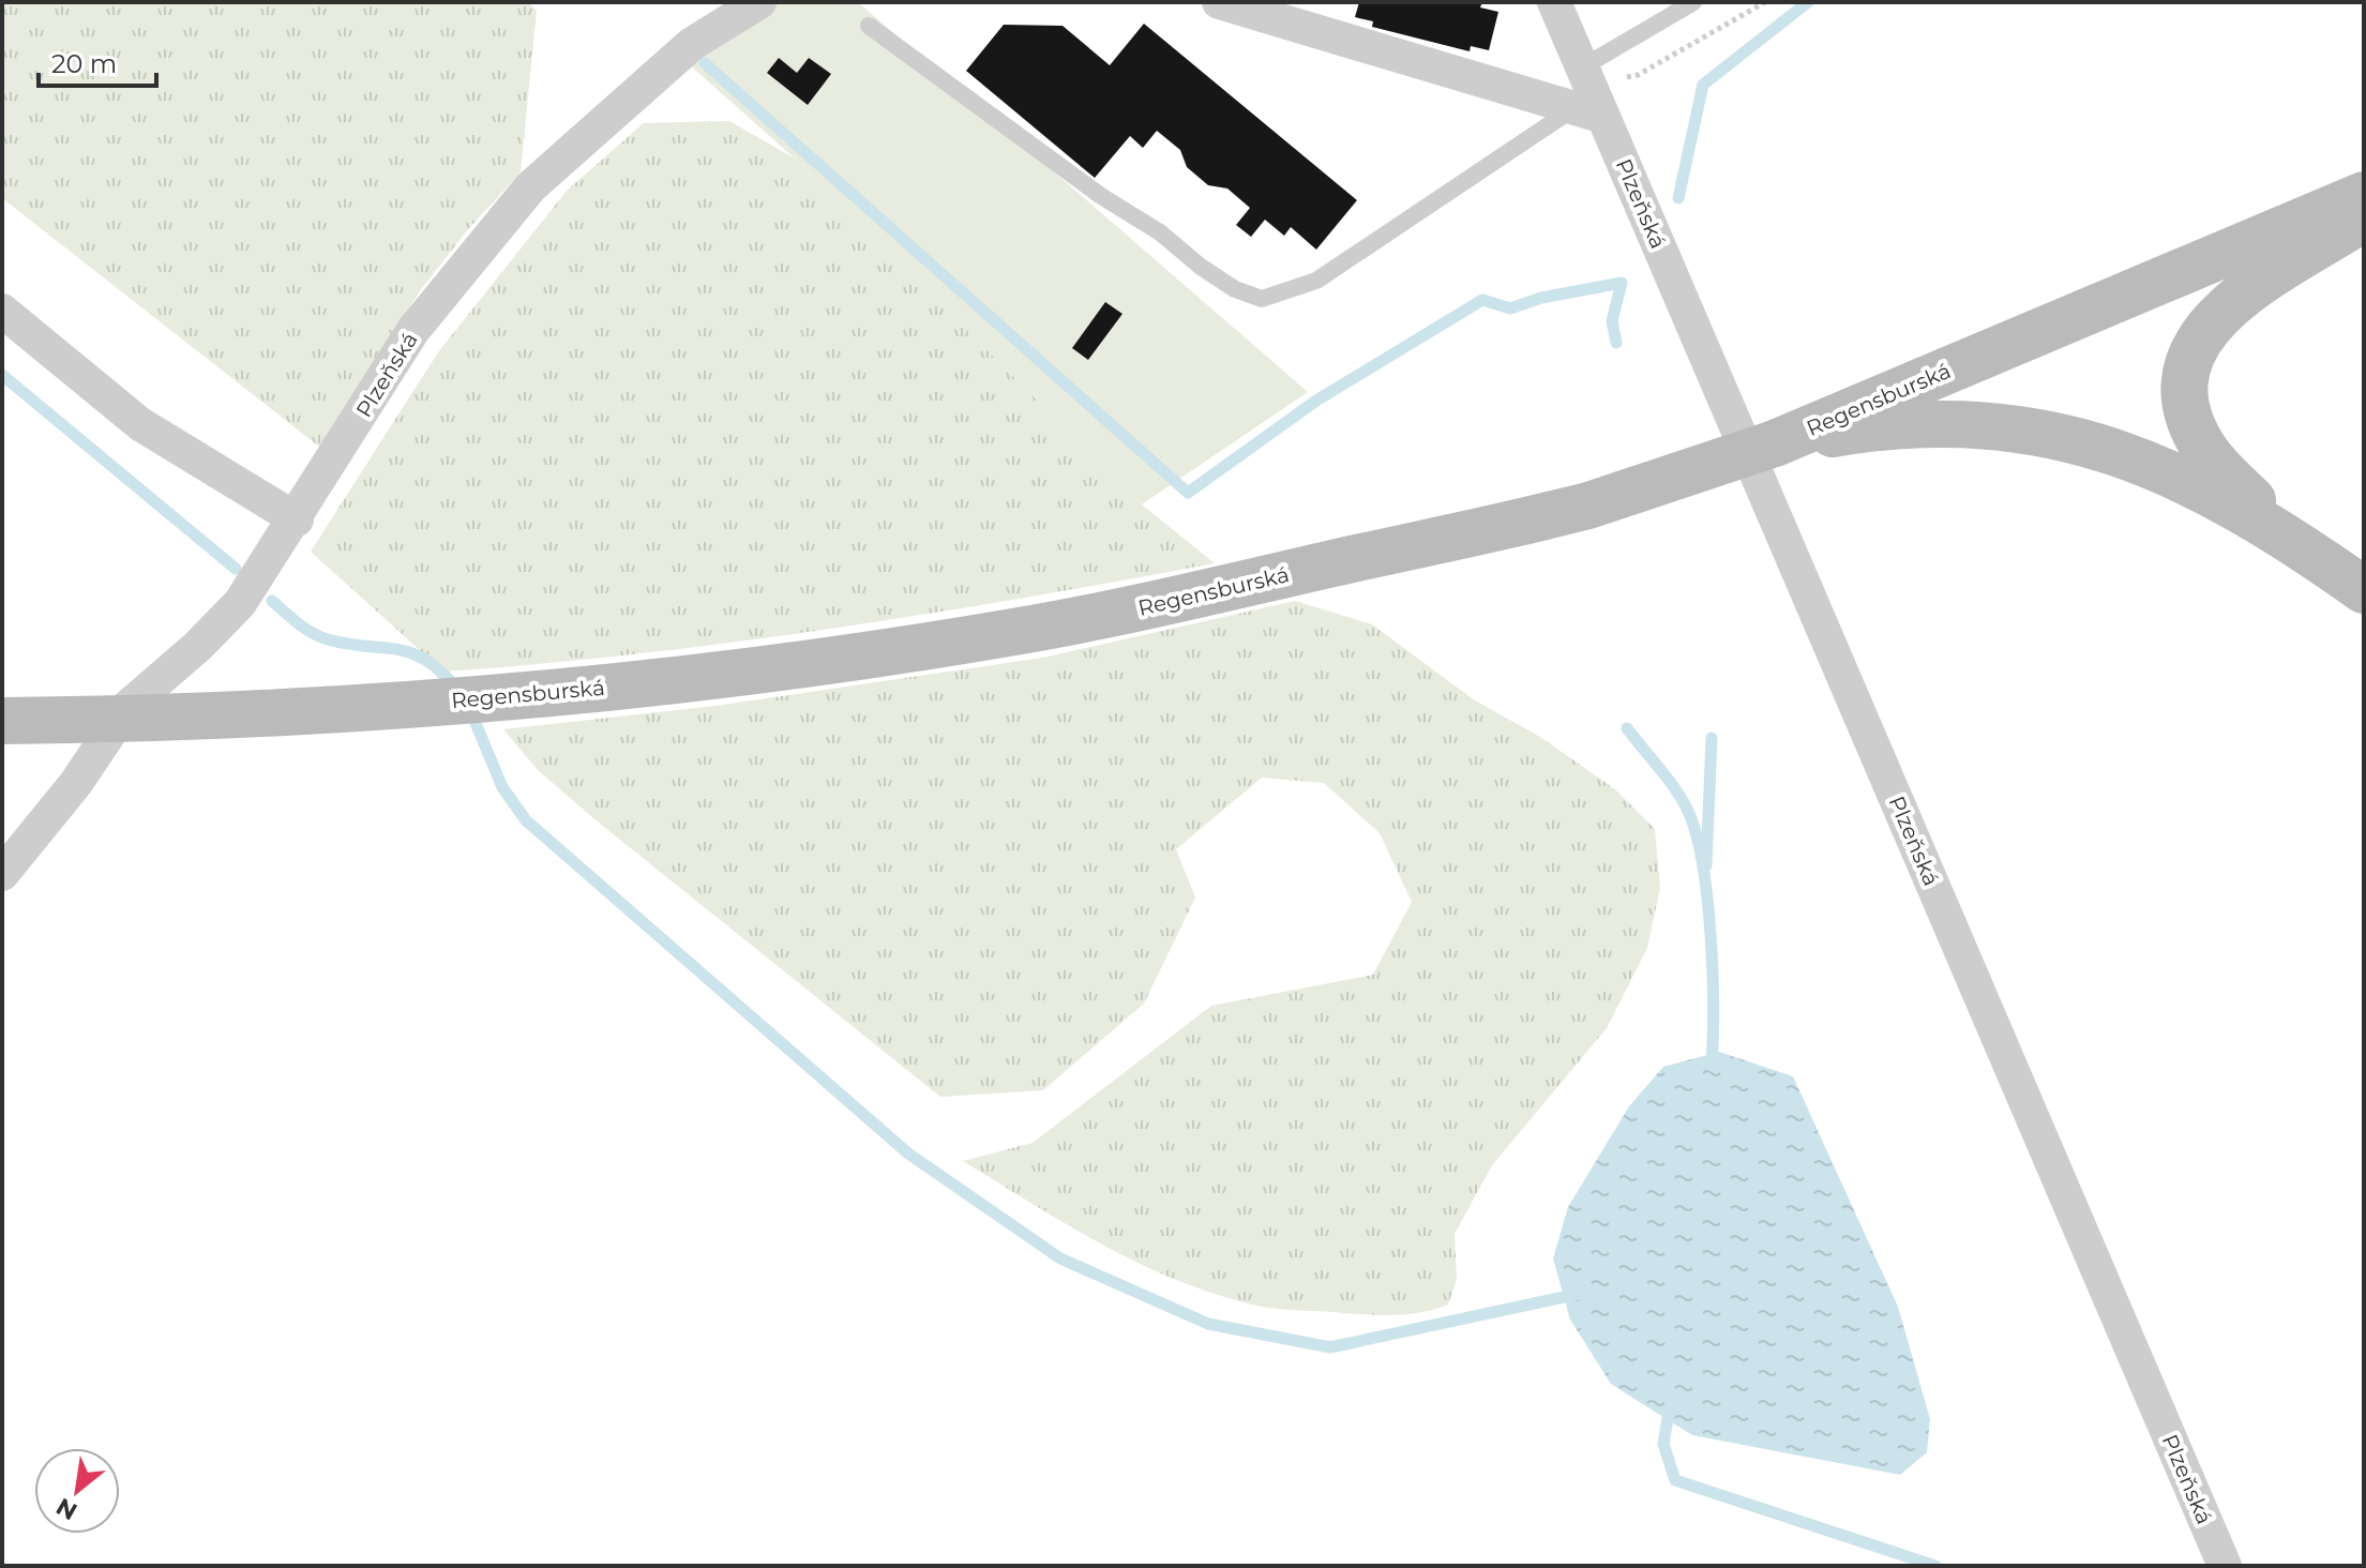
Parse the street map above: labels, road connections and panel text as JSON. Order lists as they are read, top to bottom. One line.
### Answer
{"streets":{"main road":["Regensburská"],"street":["Plzeňská"]},"scale_bar":"20 m","north":"bottom left"}
